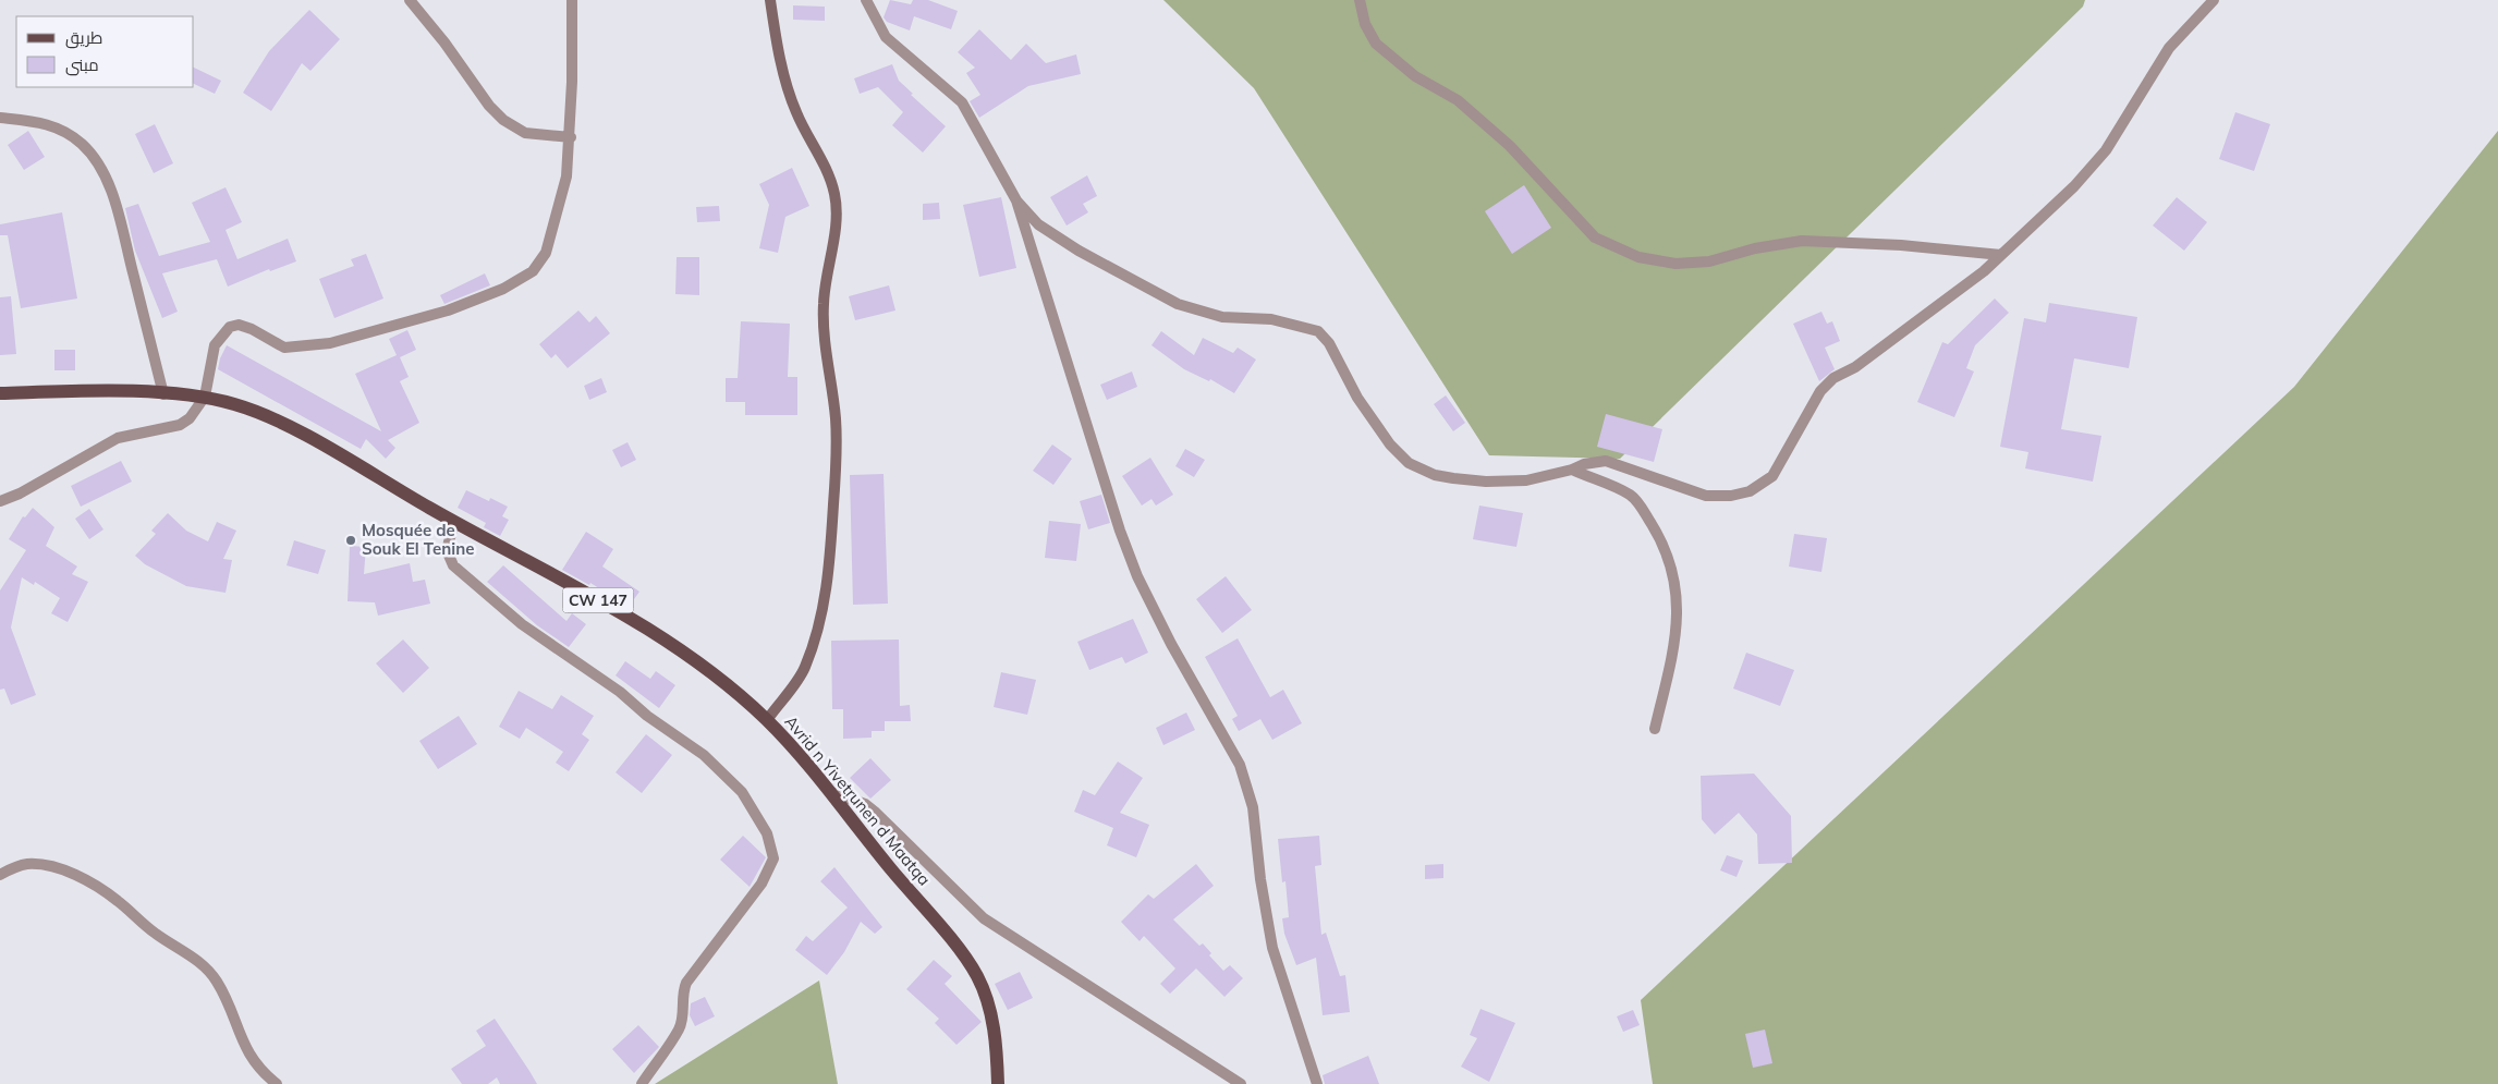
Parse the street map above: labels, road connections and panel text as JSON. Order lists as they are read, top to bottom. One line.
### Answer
{"streets":{"main road":["CW 147","Avrid n Yivetṛunen d Maatqa"]},"places":["Mosquée de Souk El Tenine"],"legend":["طريق","مبنى"]}
